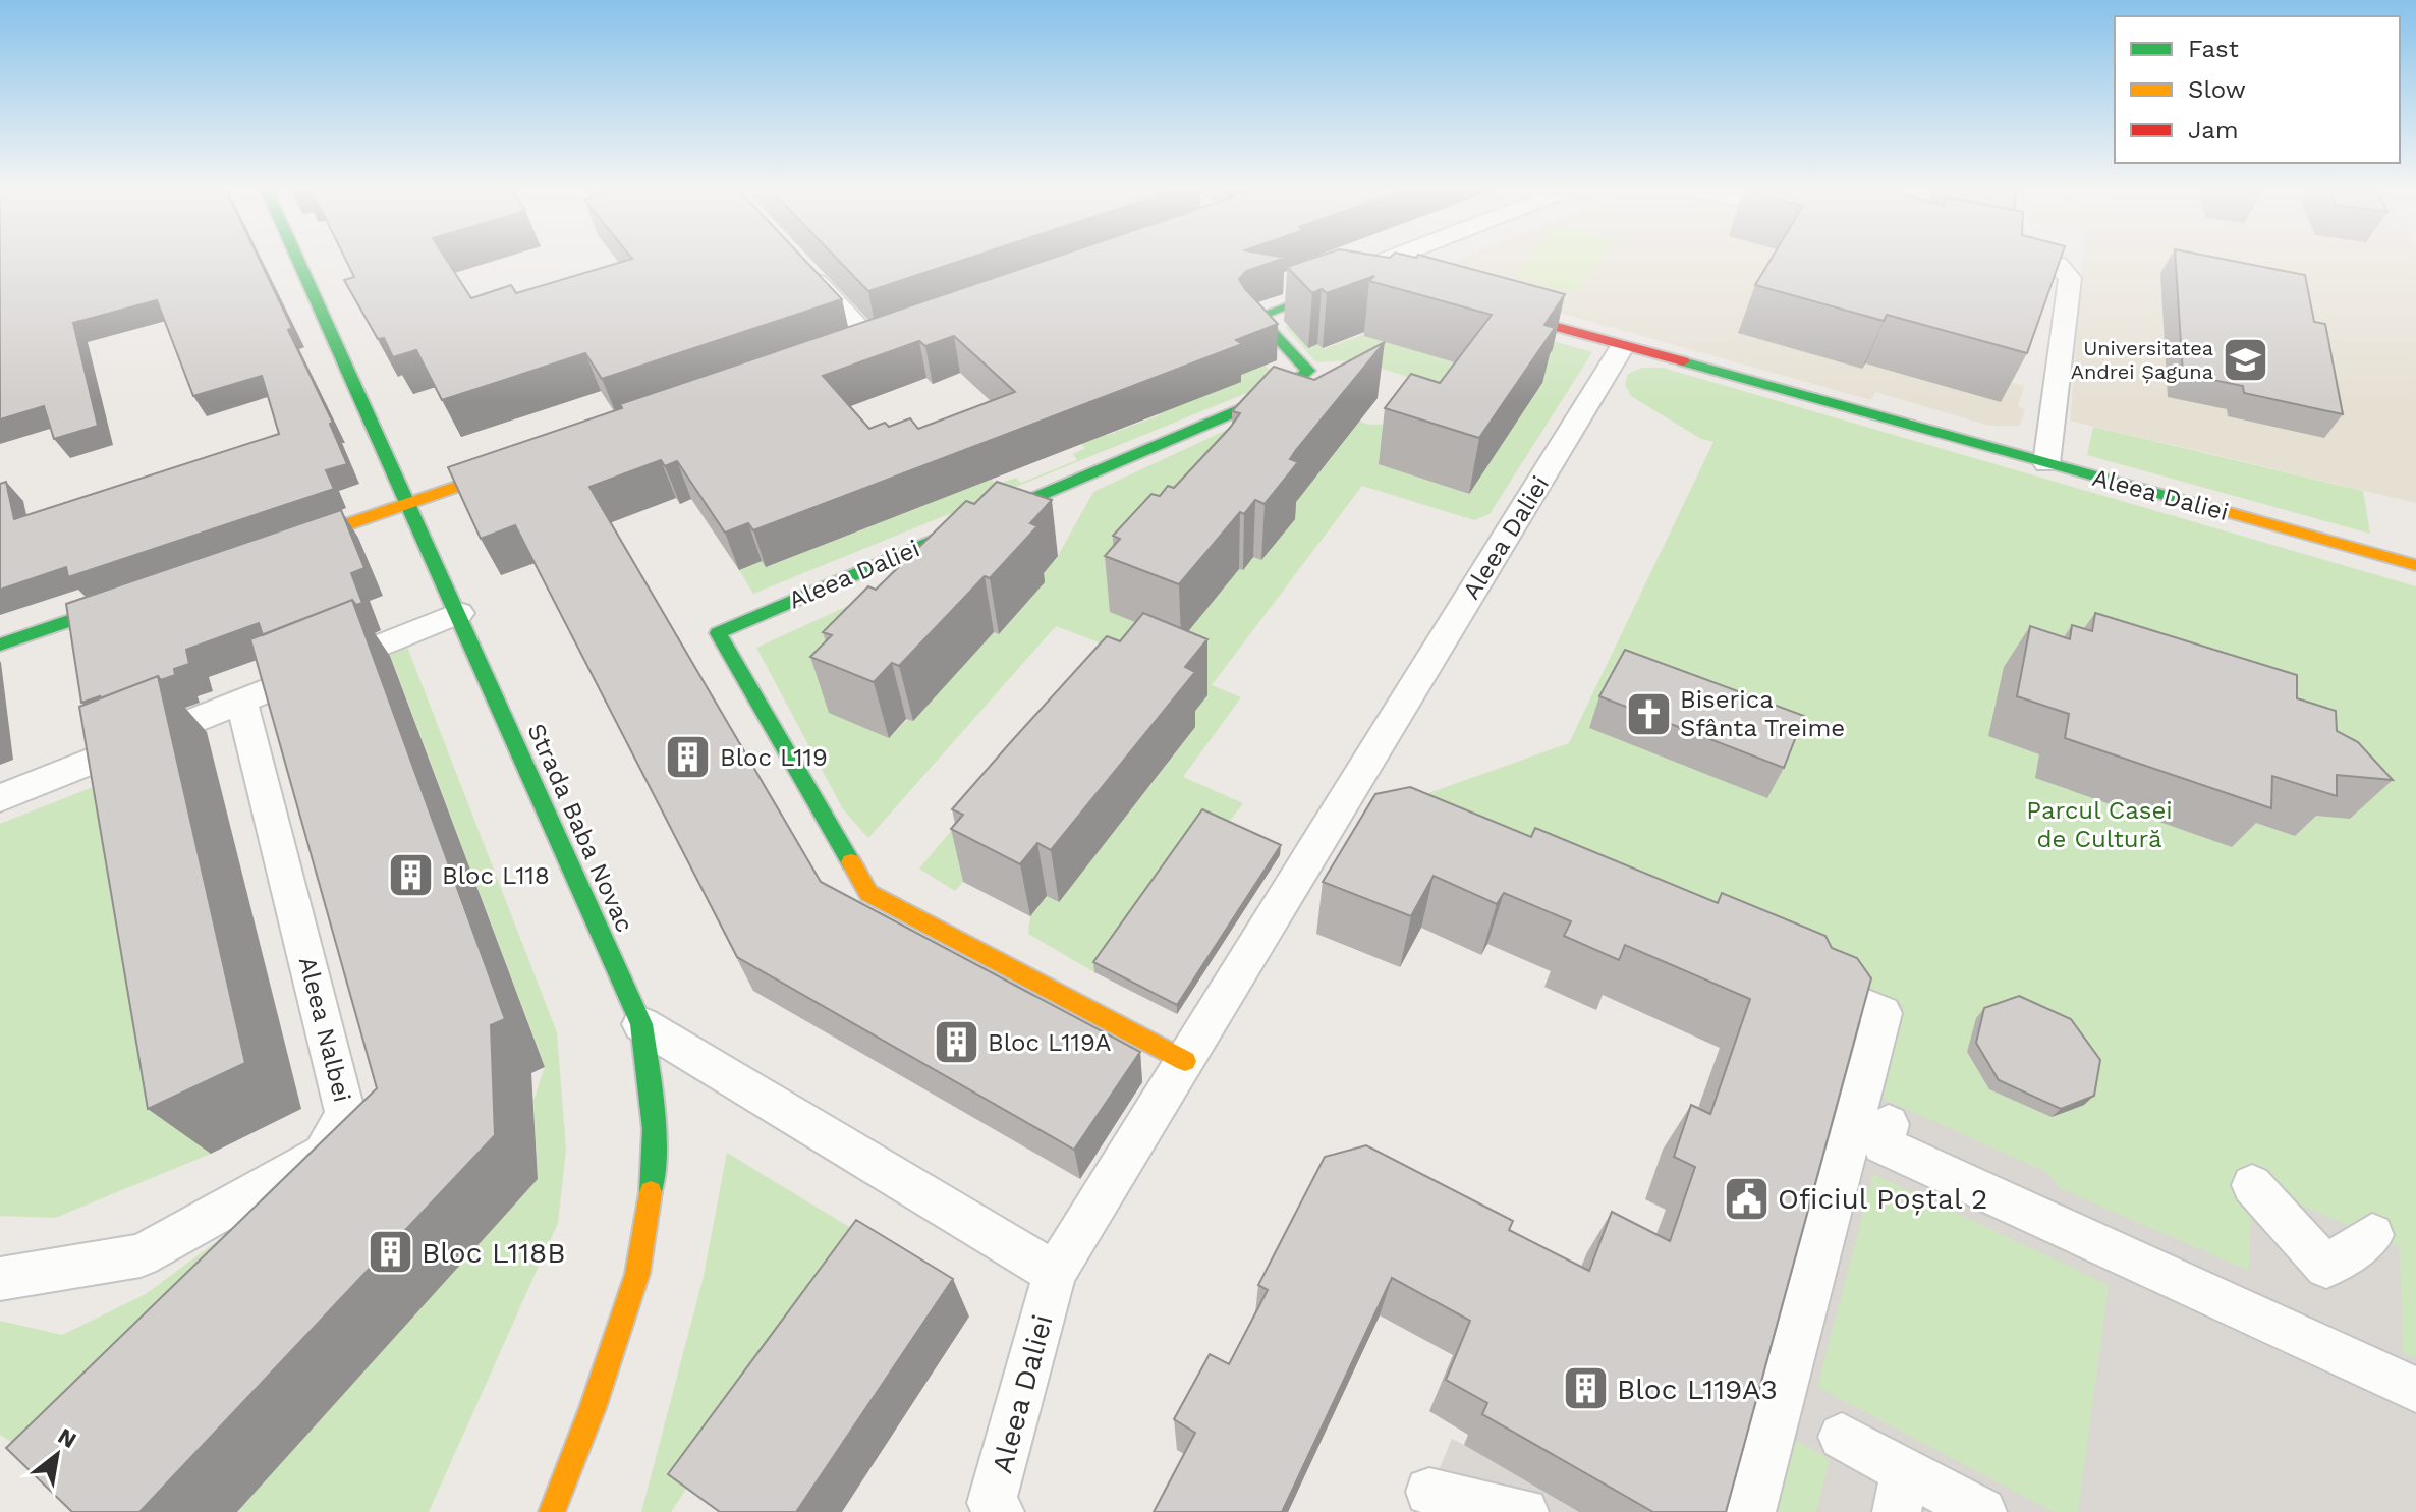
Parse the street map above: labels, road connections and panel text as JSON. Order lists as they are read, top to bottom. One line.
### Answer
{"streets":{"street":["Aleea Daliei","Strada Baba Novac","Aleea Nalbei"]},"parks":["Parcul Casei de Cultură"],"places":{"school or university":["Universitatea Andrei Șaguna"],"church":["Biserica Sfânta Treime"],"building":["Bloc L119","Bloc L118","Bloc L119A","Bloc L118B","Bloc L119A3"],"public building":["Oficiul Poștal 2"]},"legend":["Fast","Slow","Jam"],"north":"top right"}
